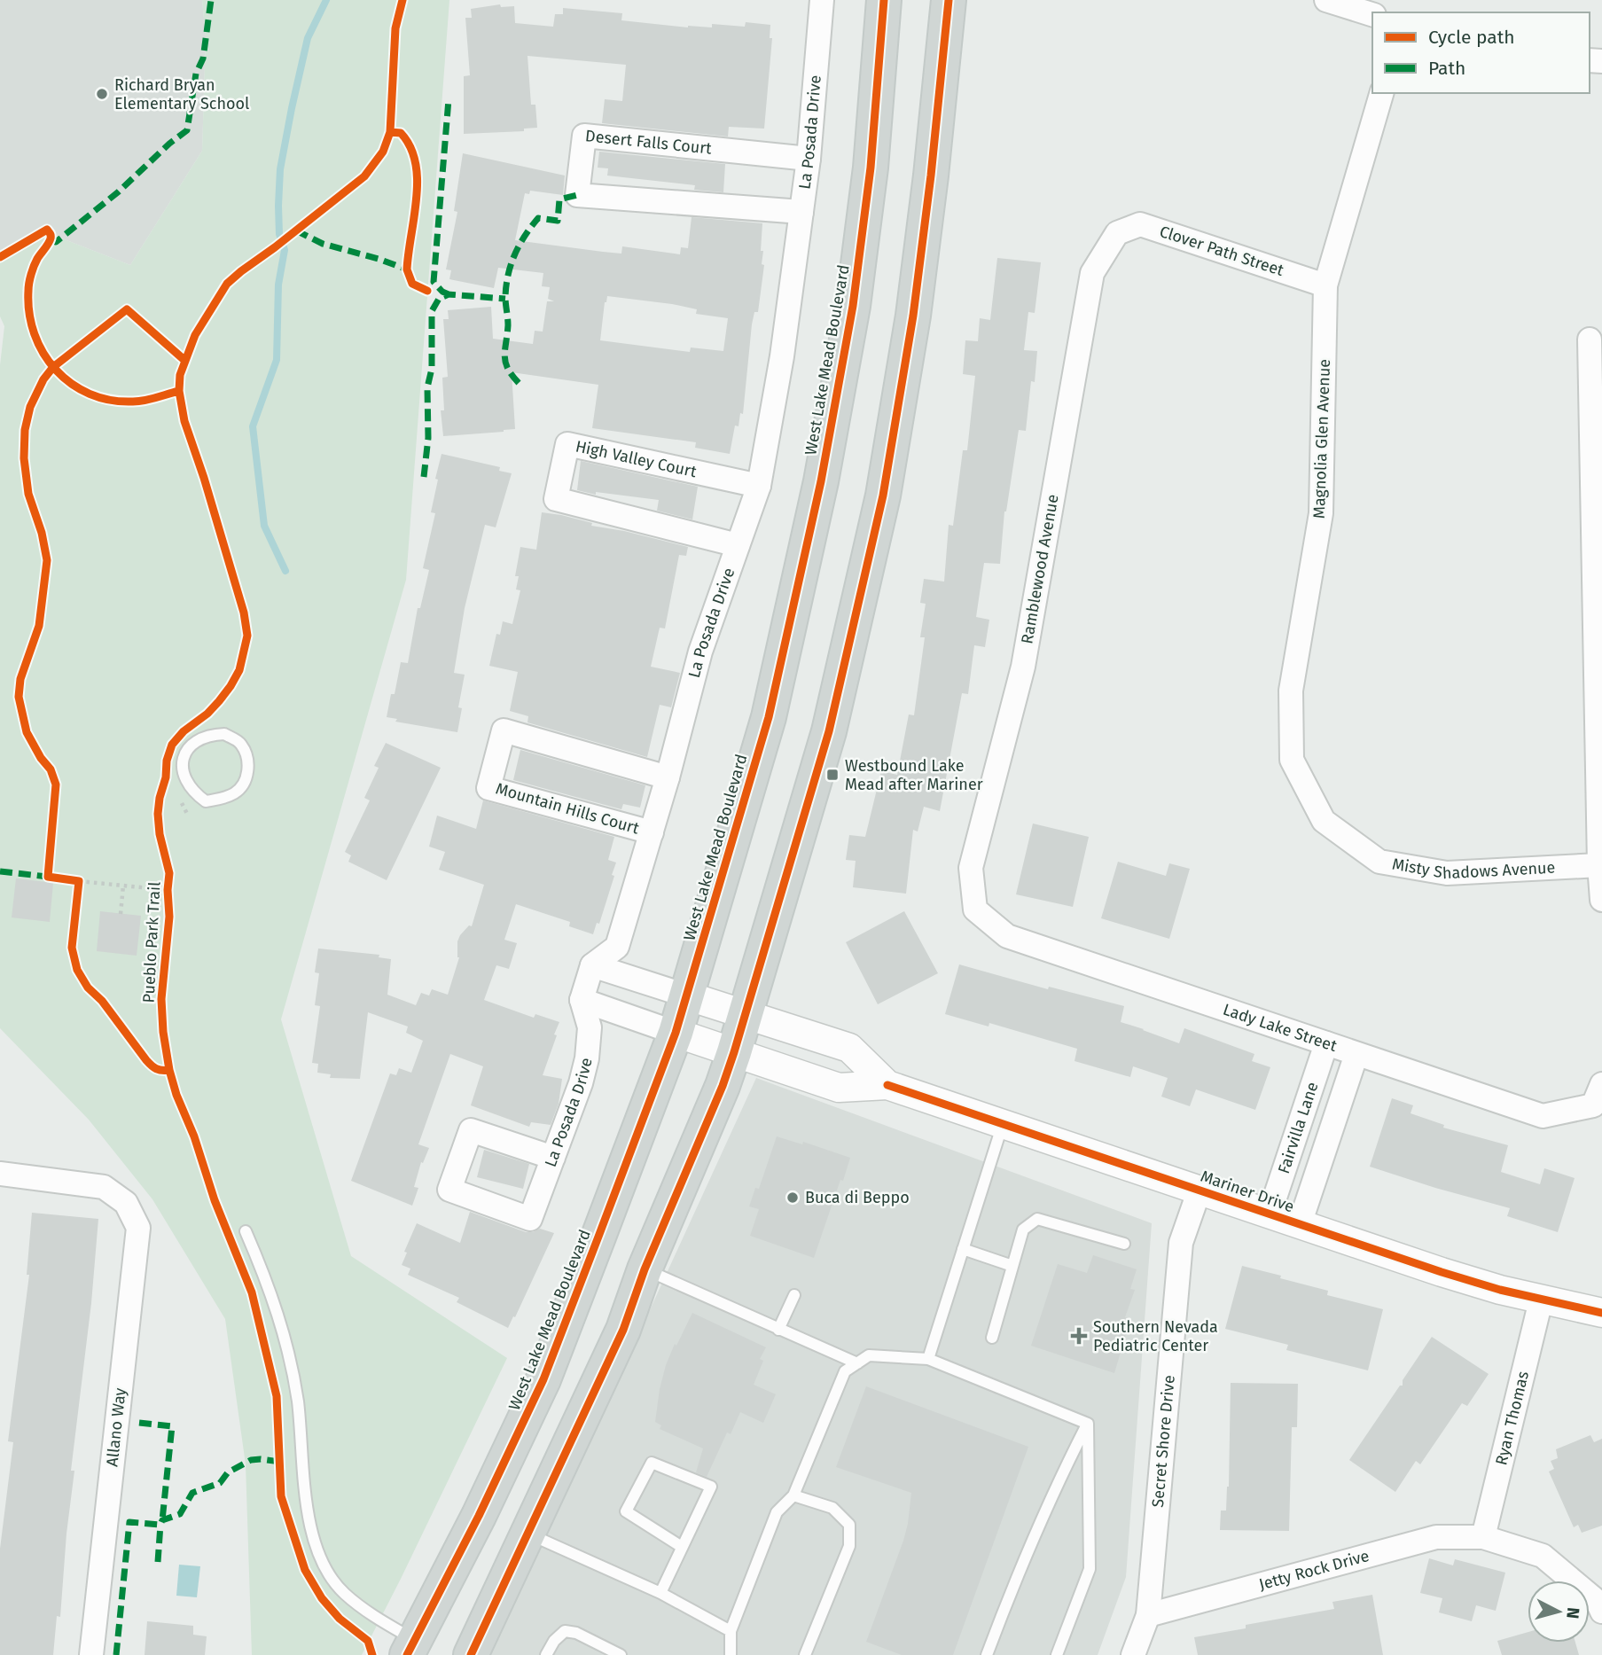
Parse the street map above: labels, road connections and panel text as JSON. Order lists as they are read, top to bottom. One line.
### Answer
{"streets":{"main road":["West Lake Mead Boulevard"],"street":["La Posada Drive","Desert Falls Court","Clover Path Street","Magnolia Glen Avenue","High Valley Court","Ramblewood Avenue","Mountain Hills Court","Misty Shadows Avenue","Lady Lake Street","Fairvilla Lane","Mariner Drive","Ryan Thomas","Allano Way","Secret Shore Drive","Jetty Rock Drive"],"cycle path":["Pueblo Park Trail"]},"crossings":[["La Posada Drive","Desert Falls Court"],["La Posada Drive","High Valley Court"],["La Posada Drive","Mountain Hills Court"],["La Posada Drive","Mariner Drive"],["Clover Path Street","Magnolia Glen Avenue"],["Clover Path Street","Ramblewood Avenue"],["West Lake Mead Boulevard","Mariner Drive"],["Magnolia Glen Avenue","Misty Shadows Avenue"],["Ramblewood Avenue","Lady Lake Street"],["Lady Lake Street","Fairvilla Lane"],["Fairvilla Lane","Mariner Drive"],["Mariner Drive","Ryan Thomas"],["Mariner Drive","Secret Shore Drive"],["Ryan Thomas","Jetty Rock Drive"],["Secret Shore Drive","Jetty Rock Drive"]],"places":{"other":["Richard Bryan Elementary School","Buca di Beppo"],"transit":["Westbound Lake Mead after Mariner"],"health":["Southern Nevada Pediatric Center"]},"legend":["Cycle path","Path"],"north":"right"}
